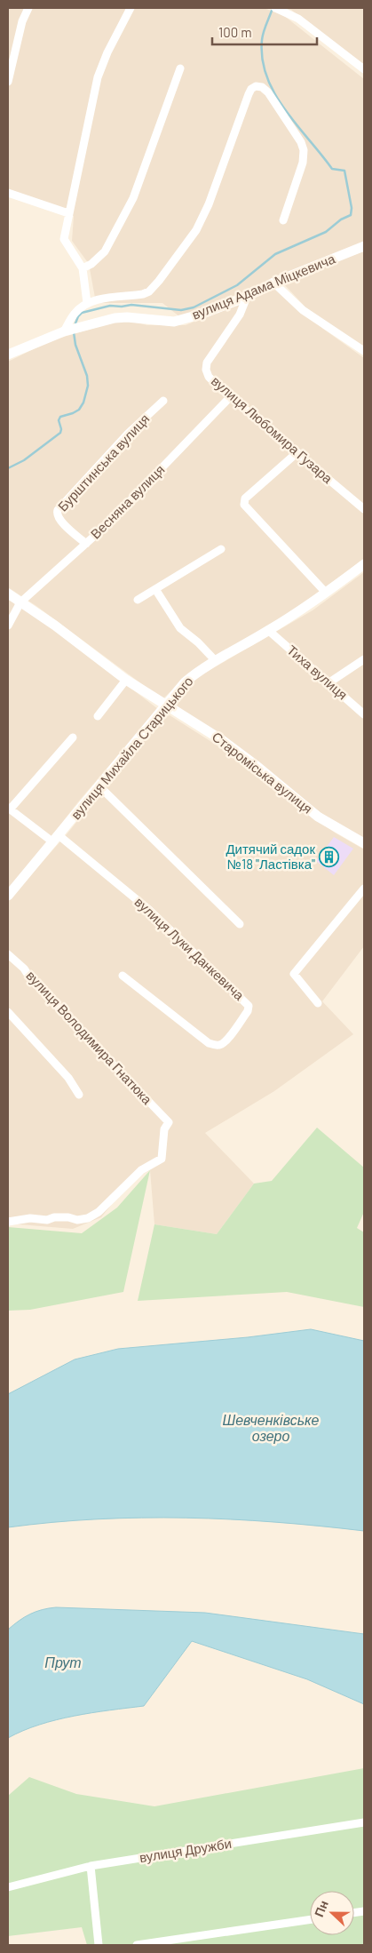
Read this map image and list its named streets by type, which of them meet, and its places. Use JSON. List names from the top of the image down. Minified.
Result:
{"streets":{"street":["вулиця Адама Міцкевича","вулиця Любомира Гузара","Бурштинська вулиця","Весняна вулиця","Тиха вулиця","вулиця Михайла Старицького","Староміська вулиця","вулиця Луки Данкевича","вулиця Володимира Гнатюка","вулиця Дружби"]},"crossings":[["вулиця Адама Міцкевича","вулиця Любомира Гузара"],["вулиця Любомира Гузара","Весняна вулиця"],["Бурштинська вулиця","Весняна вулиця"],["Весняна вулиця","Староміська вулиця"],["Тиха вулиця","вулиця Михайла Старицького"],["вулиця Михайла Старицького","Староміська вулиця"],["вулиця Михайла Старицького","вулиця Луки Данкевича"]],"water":["Шевченківське озеро","Прут"],"places":{"building":["Дитячий садок №18 \"Ластівка\""]},"scale_bar":"100 m","north":"left"}
